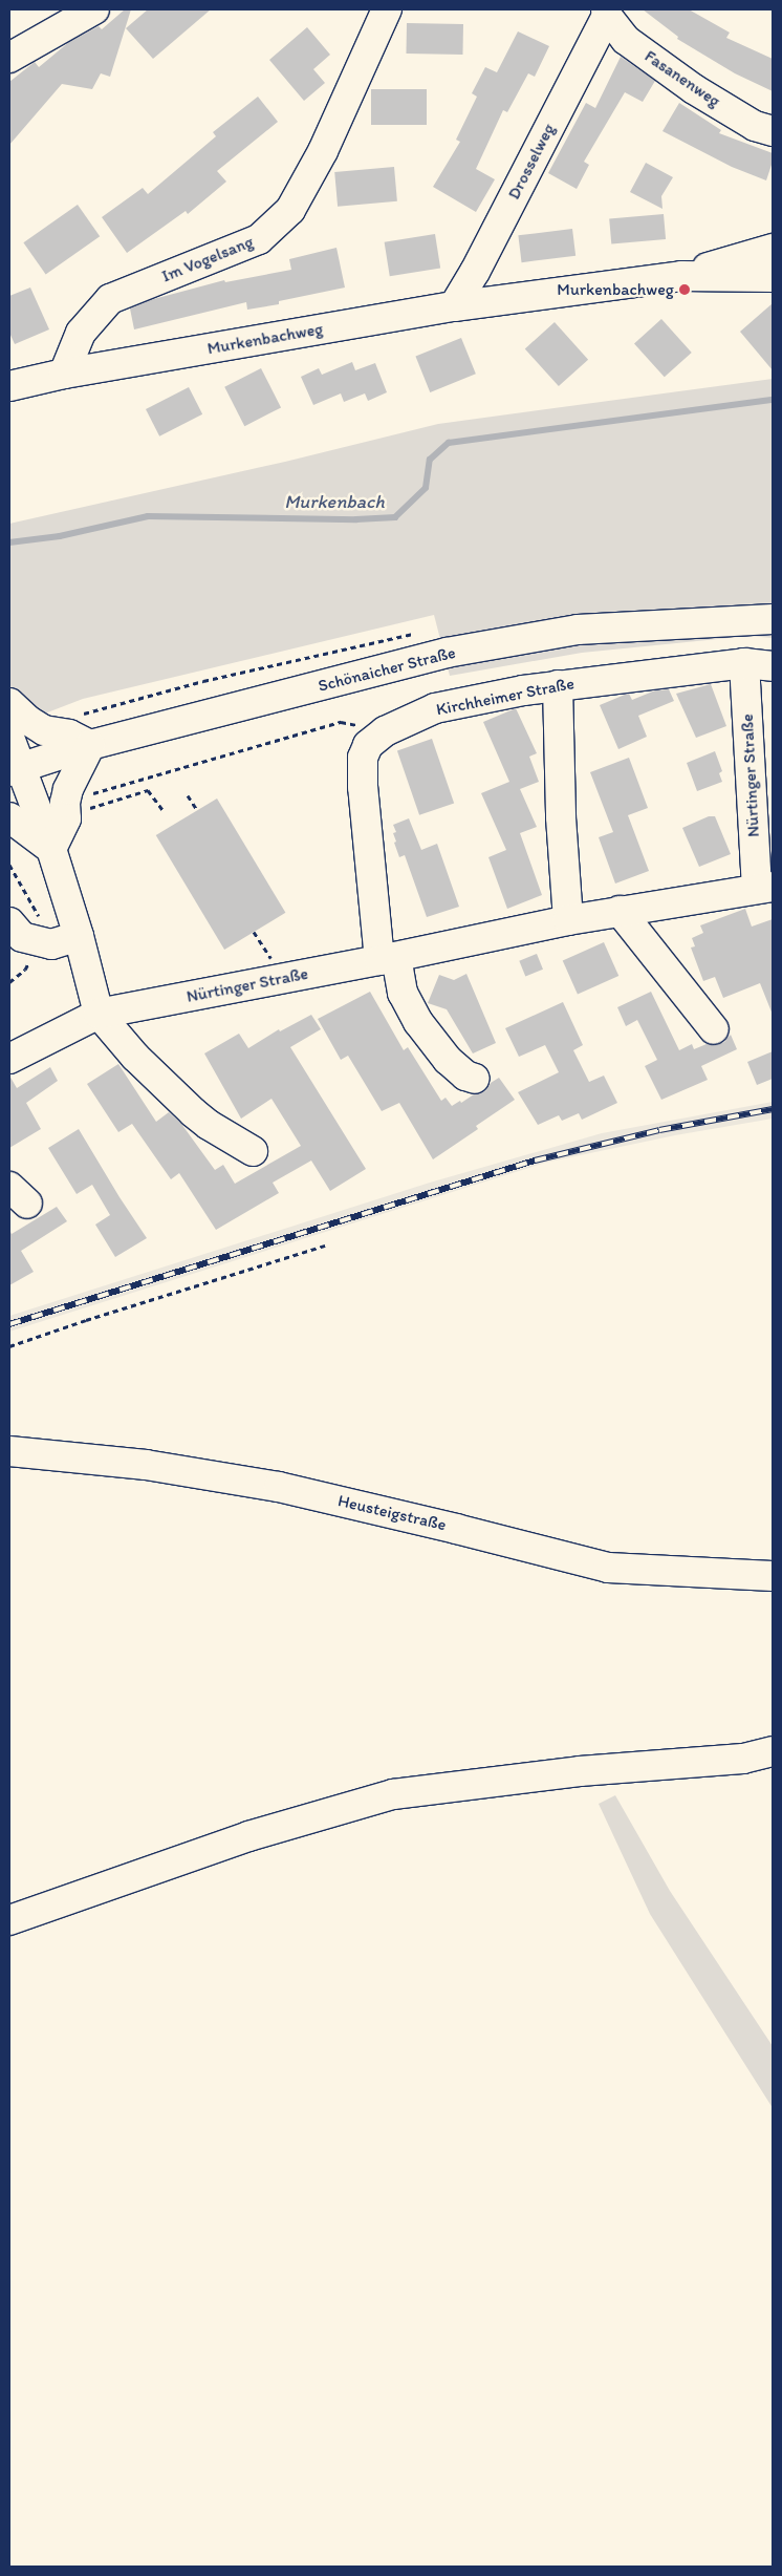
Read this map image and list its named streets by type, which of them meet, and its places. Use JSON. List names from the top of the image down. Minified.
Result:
{"streets":{"street":["Fasanenweg","Drosselweg","Im Vogelsang","Murkenbachweg","Schönaicher Straße","Kirchheimer Straße","Nürtinger Straße","Heusteigstraße"]},"crossings":[["Fasanenweg","Drosselweg"],["Drosselweg","Murkenbachweg"],["Im Vogelsang","Murkenbachweg"],["Kirchheimer Straße","Nürtinger Straße"]],"water":["Murkenbach"],"places":["Murkenbachweg"]}
